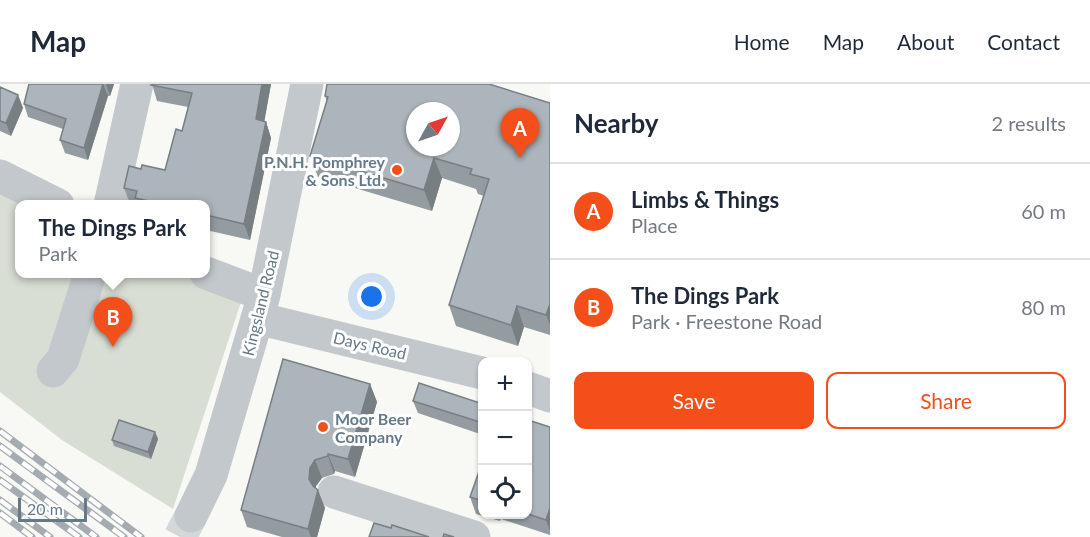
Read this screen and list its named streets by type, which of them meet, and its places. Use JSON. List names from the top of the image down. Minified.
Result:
{"streets":{"street":["Kingsland Road","Days Road"]},"crossings":[["Kingsland Road","Days Road"]],"places":["P.N.H. Pomphrey & Sons Ltd.","Moor Beer Company"],"scale_bar":"20 m","north":"top right","page":{"header":"Map","nav":["Home","Map","About","Contact"],"heading":["Nearby","2 results"],"pins":["A","B"],"list":[{"mark":"A","name":"Limbs & Things","note":"Place","value":"60 m"},{"mark":"B","name":"The Dings Park","note":"Park · Freestone Road","value":"80 m"}],"popup":["The Dings Park","Park"],"buttons":["Save","Share"],"map_buttons":["+","−"],"scale":"20 m"}}
